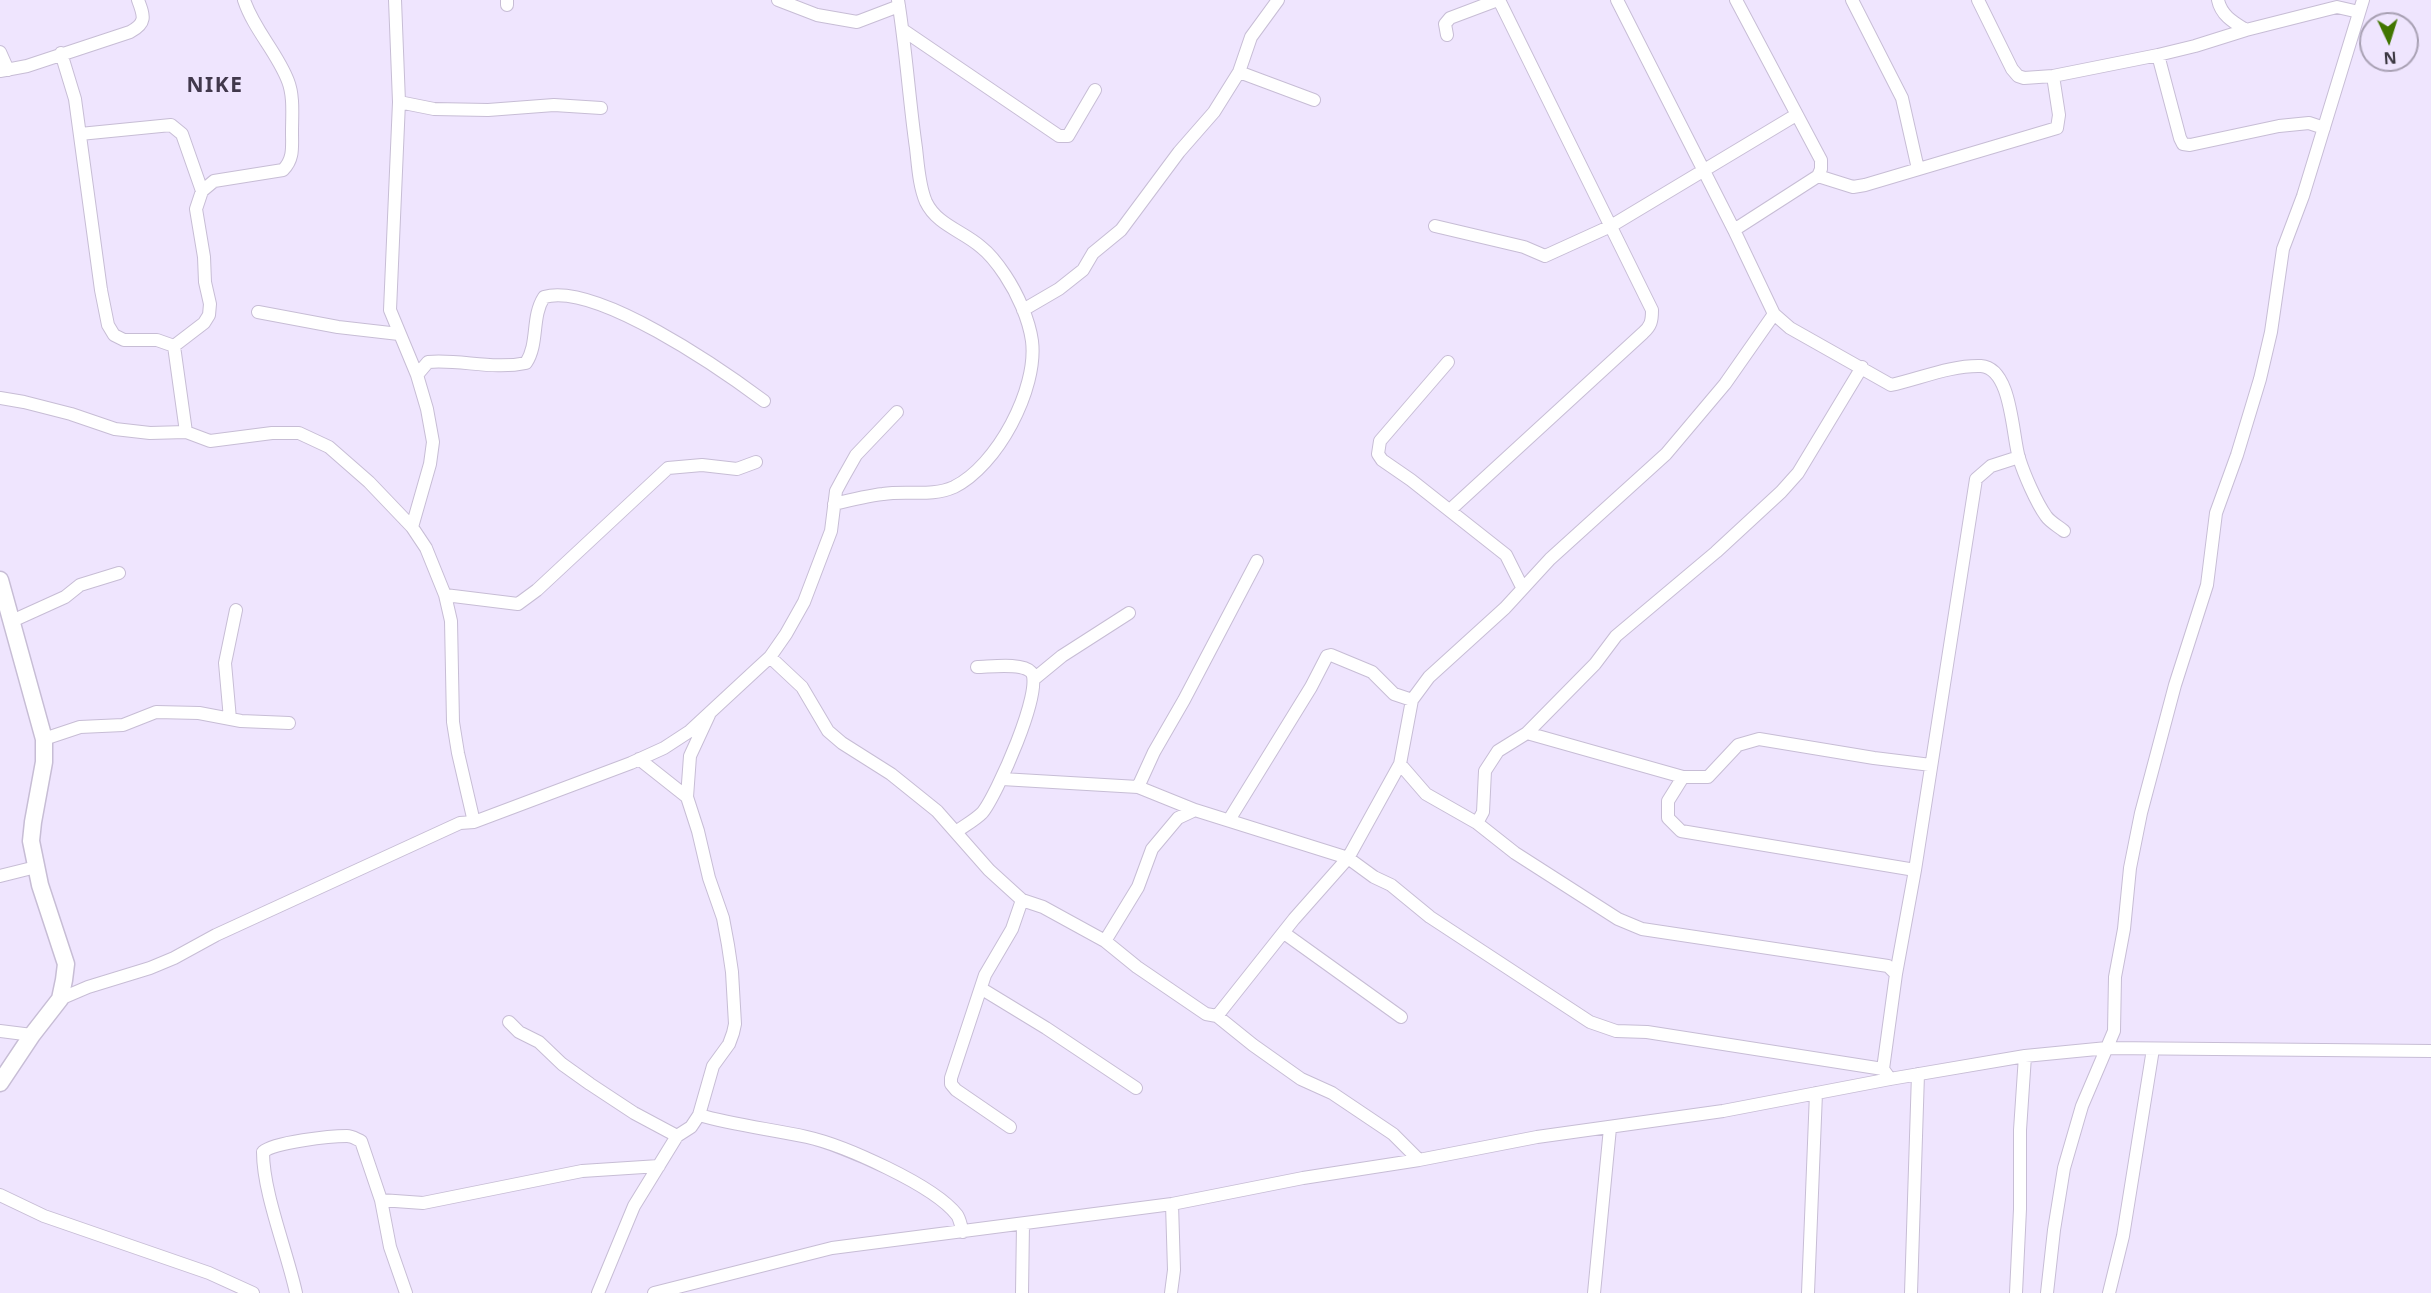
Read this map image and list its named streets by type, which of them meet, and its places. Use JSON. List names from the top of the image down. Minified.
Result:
{"districts":["NIKE"],"north":"bottom"}
